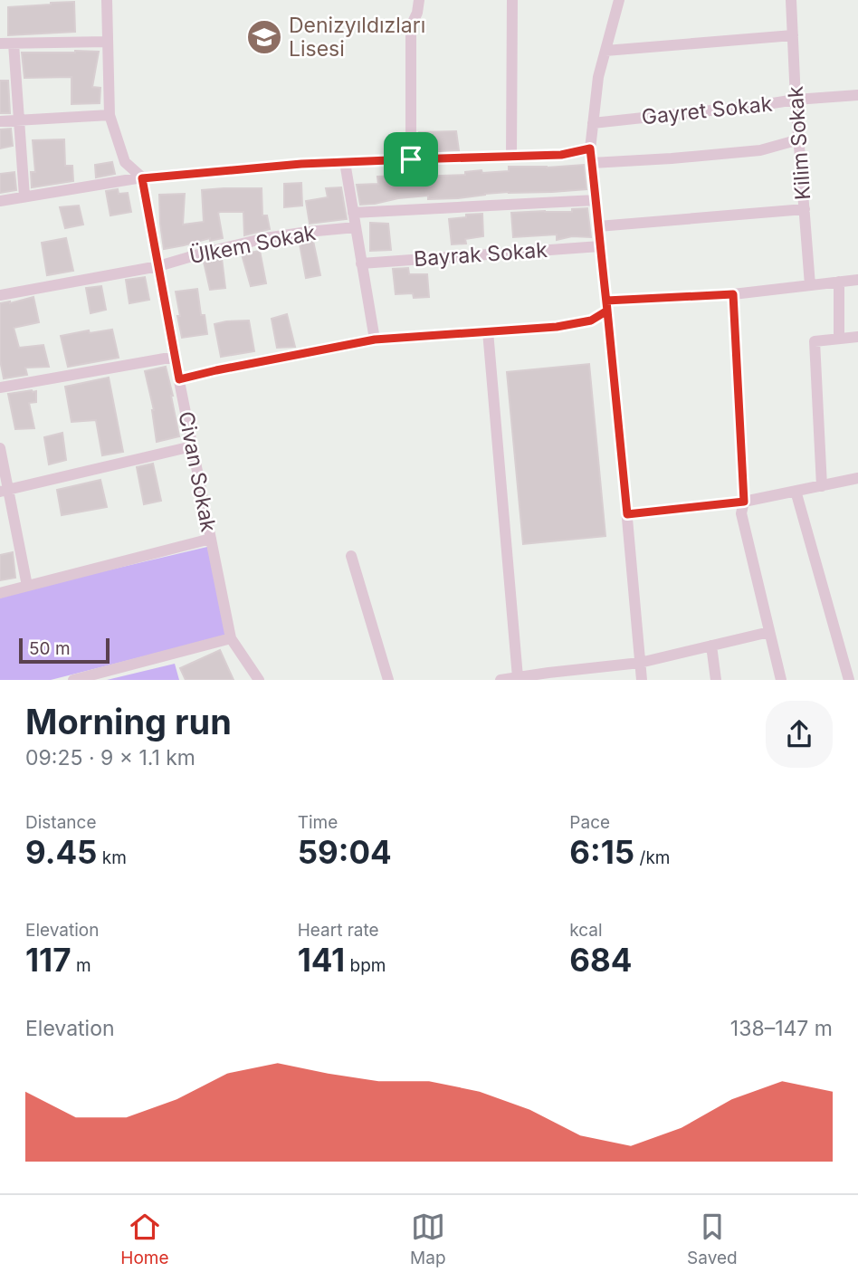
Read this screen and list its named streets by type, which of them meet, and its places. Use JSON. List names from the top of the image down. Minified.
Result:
{"streets":{"street":["Gayret Sokak","Kilim Sokak","Ülkem Sokak","Bayrak Sokak","Civan Sokak"]},"crossings":[["Gayret Sokak","Kilim Sokak"],["Ülkem Sokak","Civan Sokak"]],"places":{"school or university":["Denizyıldızları Lisesi"]},"scale_bar":"50 m","page":{"scale":"50 m","heading":["Morning run","09:25 · 9 × 1.1 km"],"stats":[["Distance","9.45 km"],["Time","59:04"],["Pace","6:15 /km"],["Elevation","117 m"],["Heart rate","141 bpm"],["kcal","684"]],"chart":["Elevation","138–147 m"],"tabs":["Home","Map","Saved"]}}
